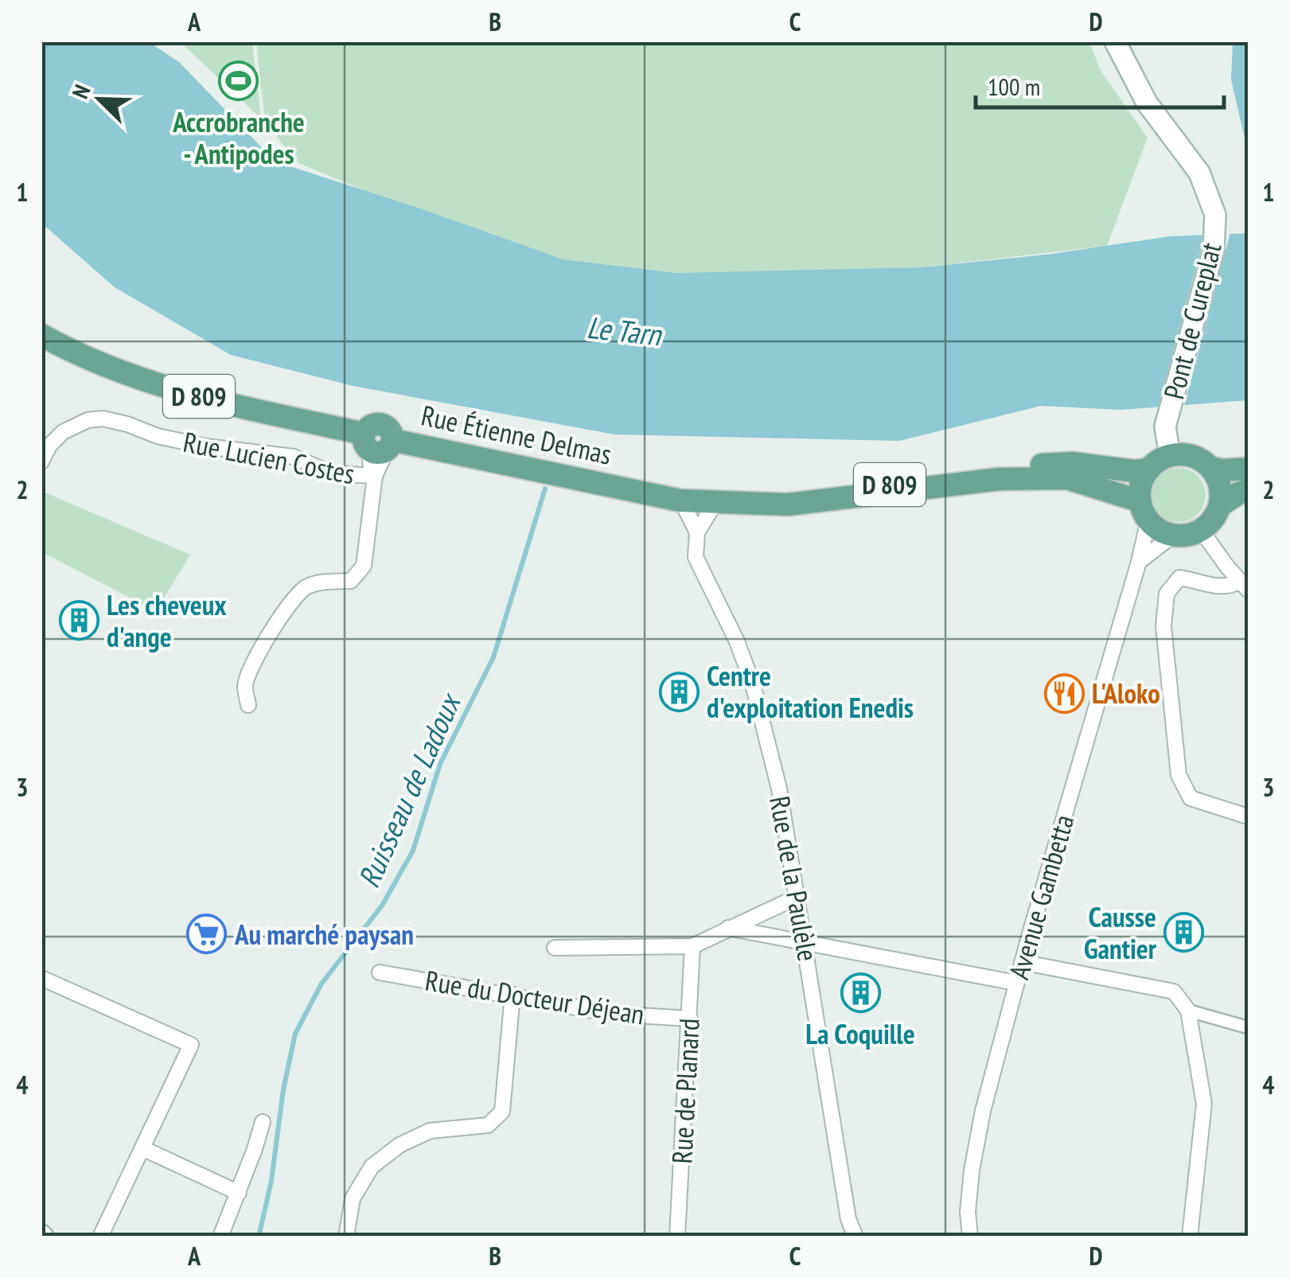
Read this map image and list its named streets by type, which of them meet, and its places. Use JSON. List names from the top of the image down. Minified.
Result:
{"streets":{"main road":["Pont de Cureplat","D 809","Rue Étienne Delmas"],"street":["Rue Lucien Costes","Rue de la Paulèle","Avenue Gambetta","Rue du Docteur Déjean","Rue de Planard"]},"crossings":[["Pont de Cureplat","Rue Étienne Delmas"],["Pont de Cureplat","Avenue Gambetta"],["Rue Étienne Delmas","Rue de la Paulèle"],["Rue Étienne Delmas","Avenue Gambetta"],["Rue du Docteur Déjean","Rue de Planard"]],"water":["Le Tarn","Ruisseau de Ladoux"],"places":{"sports":["Accrobranche - Antipodes"],"building":["Les cheveux d'ange","Centre d'exploitation Enedis","Causse Gantier","La Coquille"],"restaurant":["L'Aloko"],"supermarket":["Au marché paysan"]},"scale_bar":"100 m","north":"top left","grid":{"columns":["A","B","C","D"],"rows":["1","2","3","4"]}}
